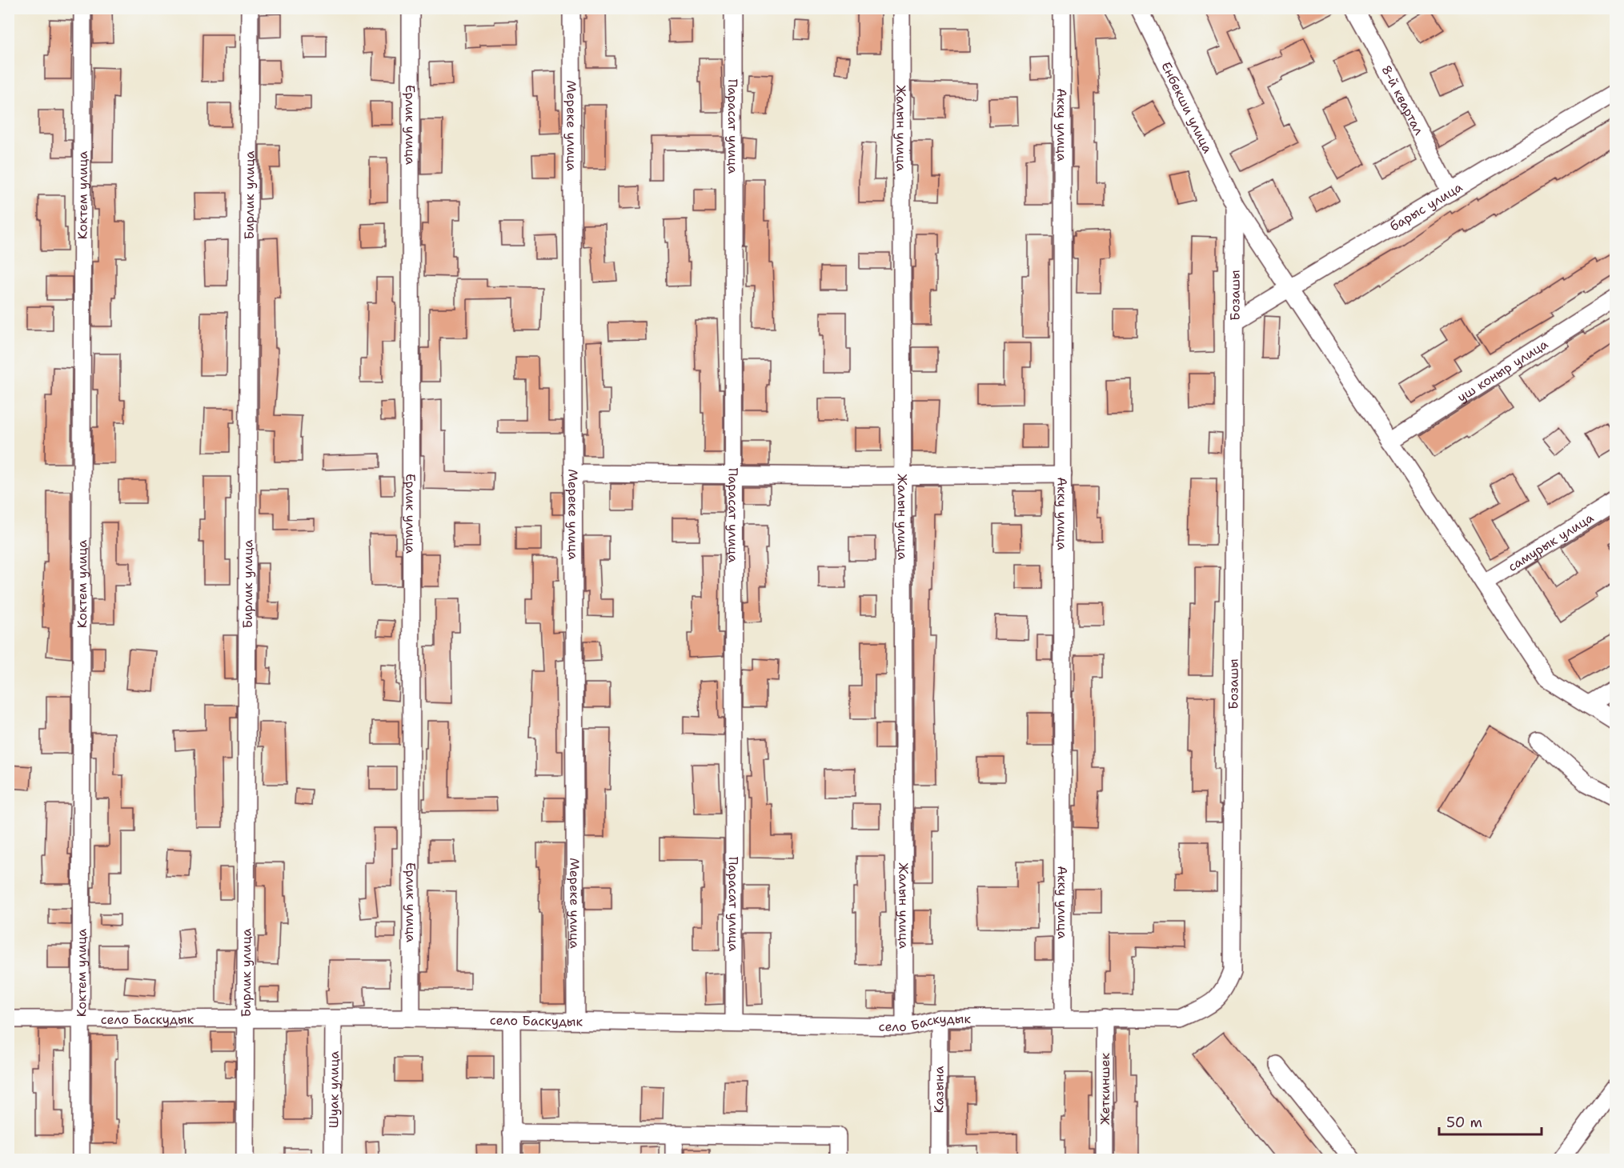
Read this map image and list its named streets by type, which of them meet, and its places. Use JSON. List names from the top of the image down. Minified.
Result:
{"streets":{"street":["8-й квартал","Енбекши улица","Акку улица","Ерлик улица","Мереке улица","Парасат улица","Жалын улица","Коктем улица","Бирлик улица","барыс улица","Бозашы","уш коныр улица","самурык улица","село Баскудык","Казына","Жеткиншек","Шуак улица"]},"crossings":[["8-й квартал","барыс улица"],["Енбекши улица","барыс улица"],["Енбекши улица","Бозашы"],["Енбекши улица","уш коныр улица"],["Енбекши улица","самурык улица"],["Акку улица","Бозашы"],["Акку улица","село Баскудык"],["Ерлик улица","село Баскудык"],["Мереке улица","село Баскудык"],["Парасат улица","село Баскудык"],["Жалын улица","село Баскудык"],["Коктем улица","село Баскудык"],["Бирлик улица","село Баскудык"],["барыс улица","Бозашы"],["Бозашы","село Баскудык"],["Бозашы","Жеткиншек"],["село Баскудык","Казына"],["село Баскудык","Шуак улица"]],"scale_bar":"50 m"}
